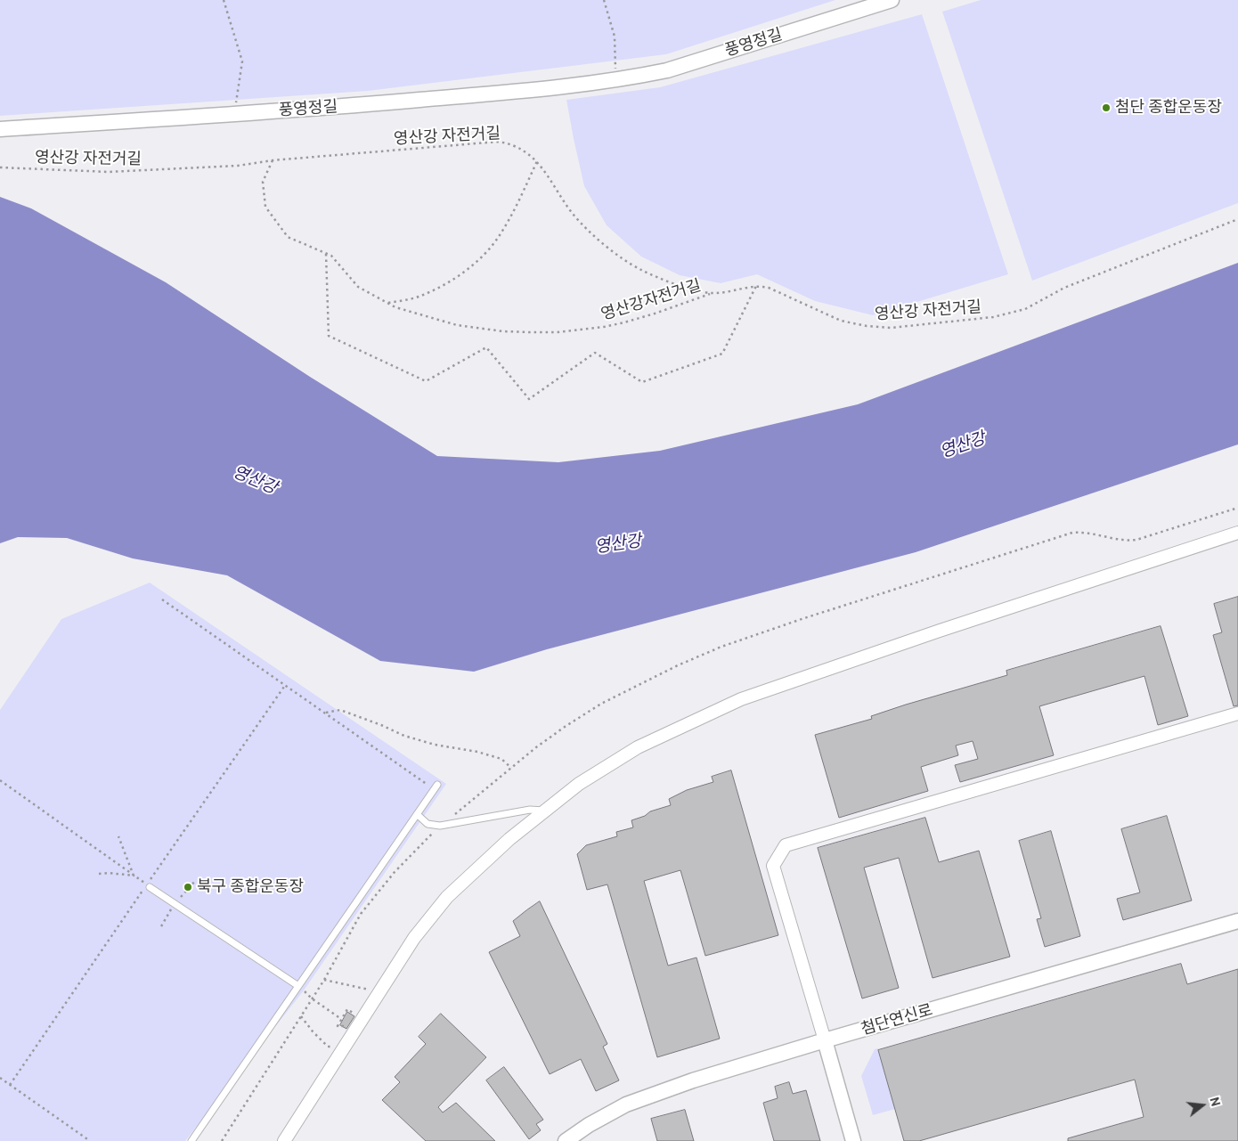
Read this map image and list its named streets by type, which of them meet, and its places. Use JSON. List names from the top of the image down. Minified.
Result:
{"streets":{"street":["풍영정길","첨단연신로"],"path":["영산강 자전거길","영산강자전거길"]},"crossings":[["영산강 자전거길","영산강자전거길"]],"water":["영산강"],"places":["첨단 종합운동장","북구 종합운동장"],"north":"right"}
